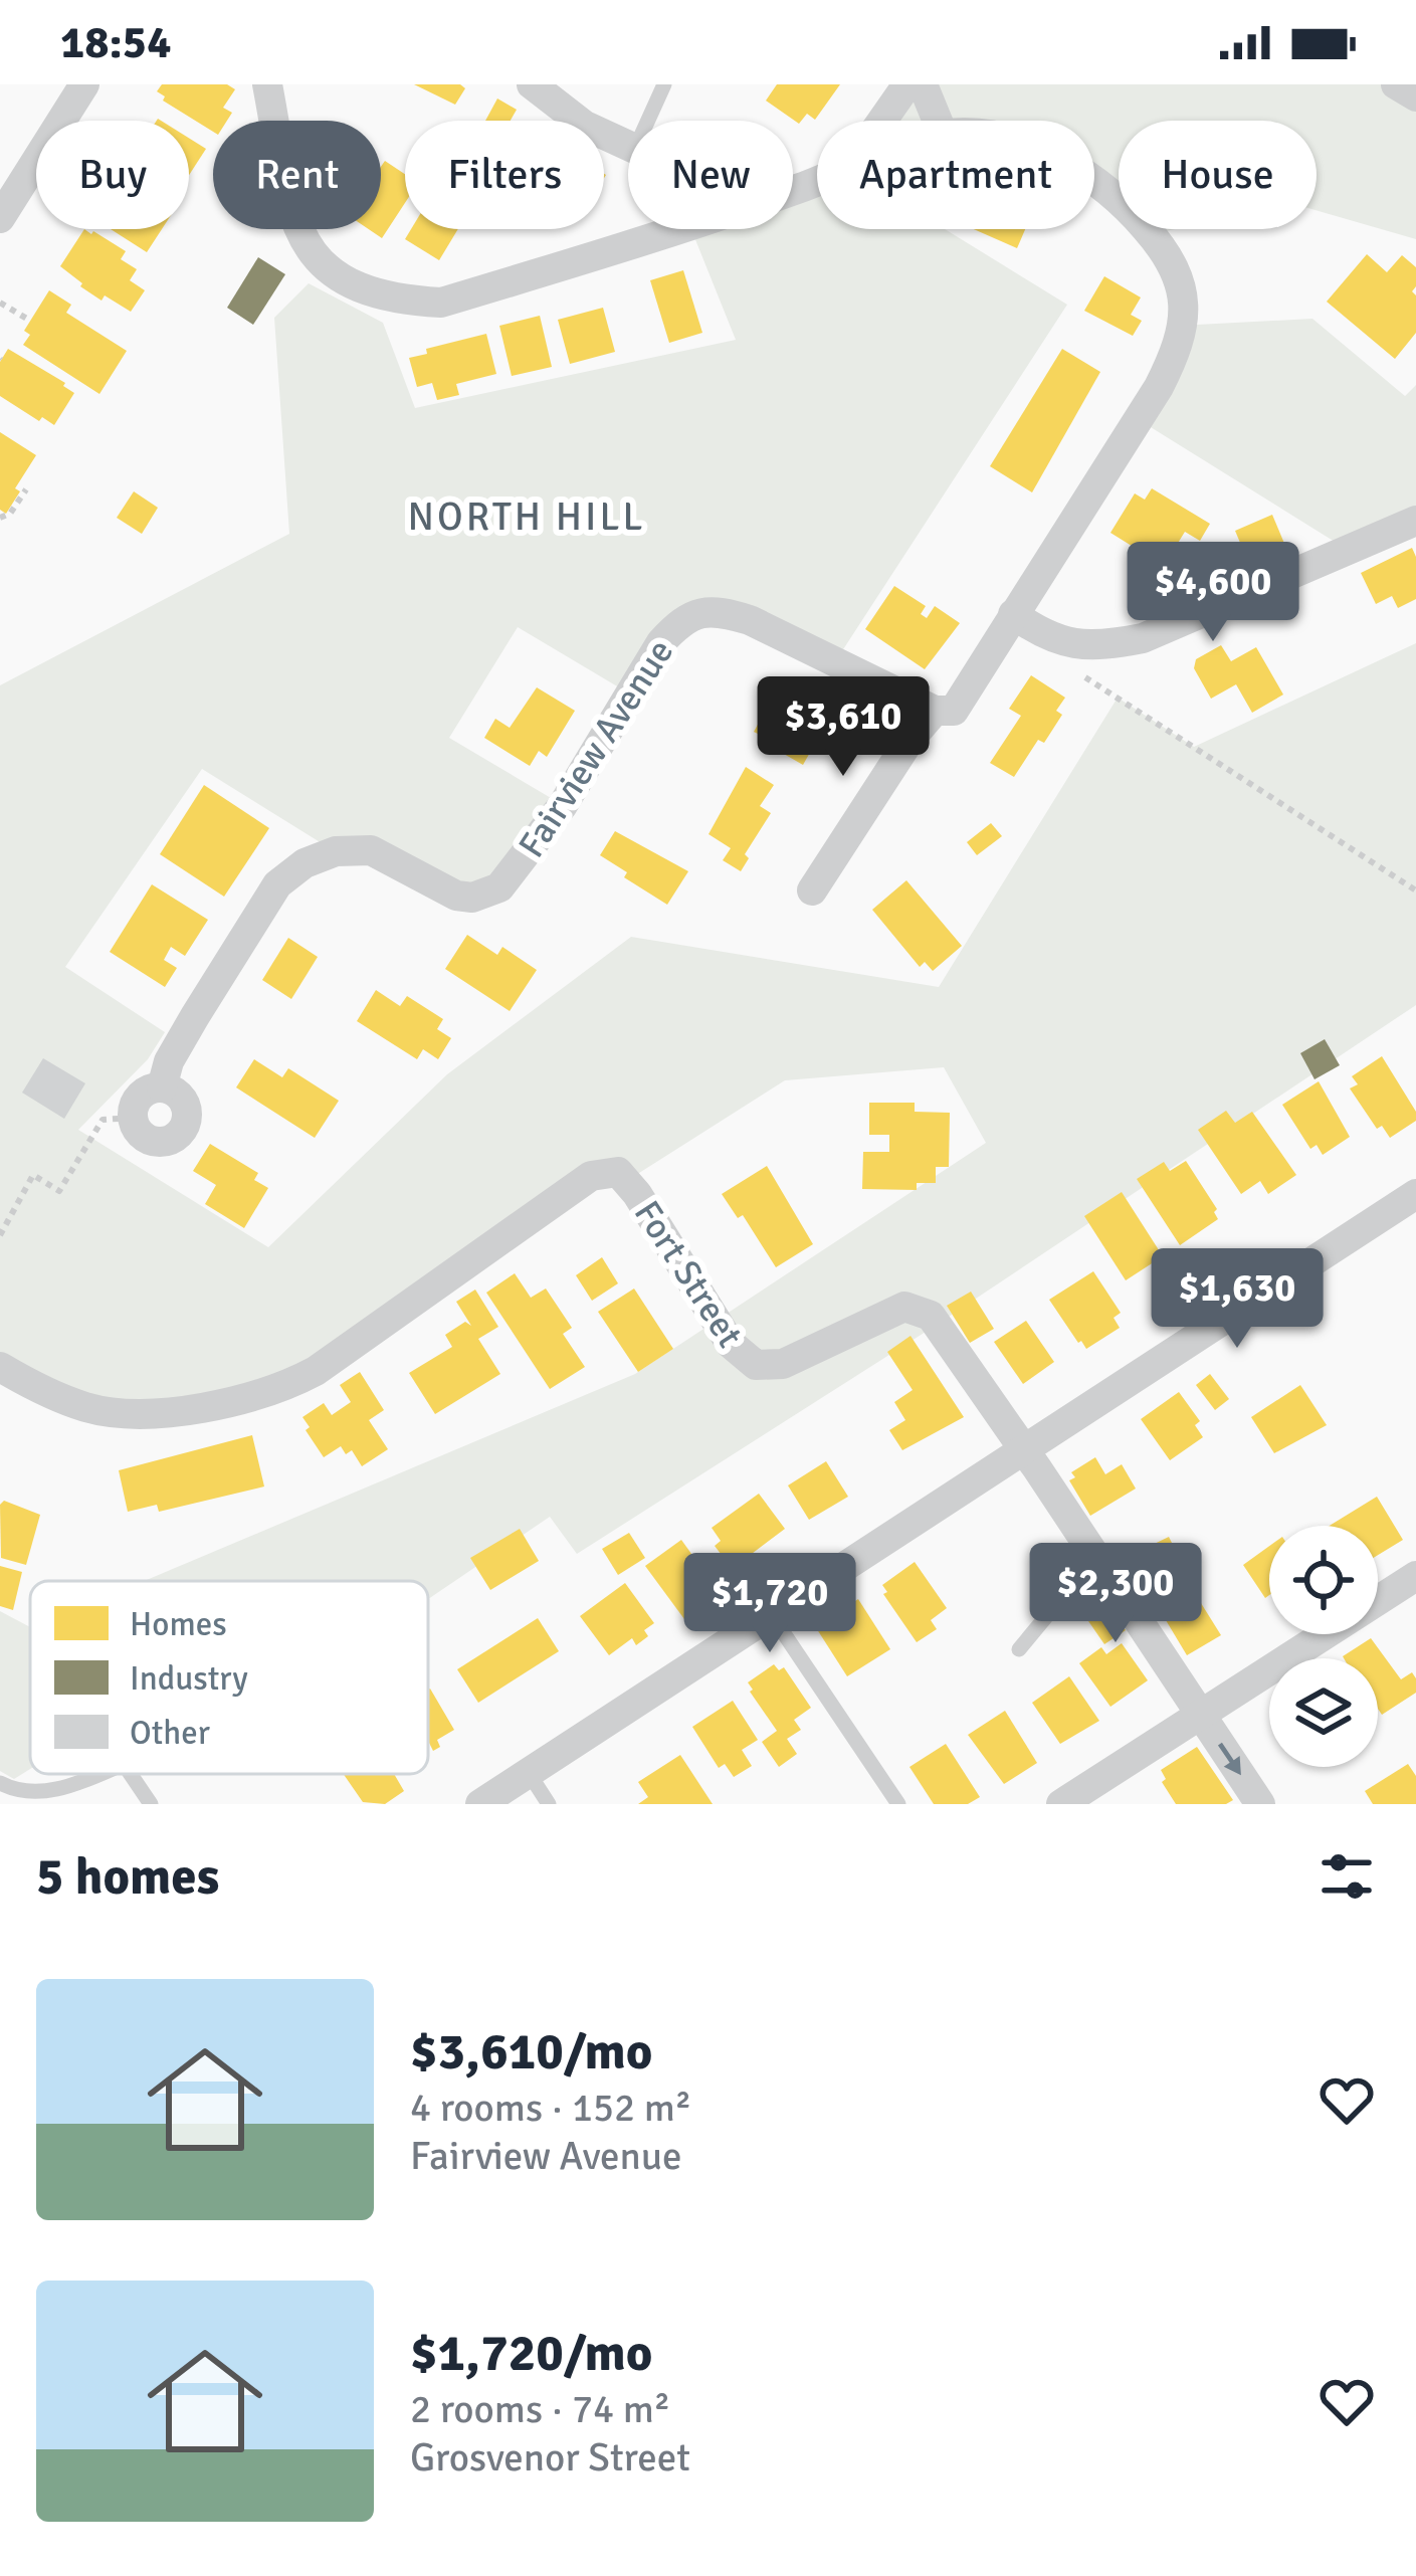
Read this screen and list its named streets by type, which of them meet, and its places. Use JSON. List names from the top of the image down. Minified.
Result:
{"streets":{"street":["Fairview Avenue","Fort Street"]},"districts":["NORTH HILL"],"legend":["Homes","Industry","Other"],"page":{"status":"18:54","chip":["Buy","Rent","Filters","New","Apartment","House"],"price":["$4,600","$3,610","$1,630","$2,300","$1,720"],"heading":"5 homes","list":[{"name":"$3,610/mo","note":"4 rooms · 152 m² · Fairview Avenue"},{"name":"$1,720/mo","note":"2 rooms · 74 m² · Grosvenor Street"}]}}
